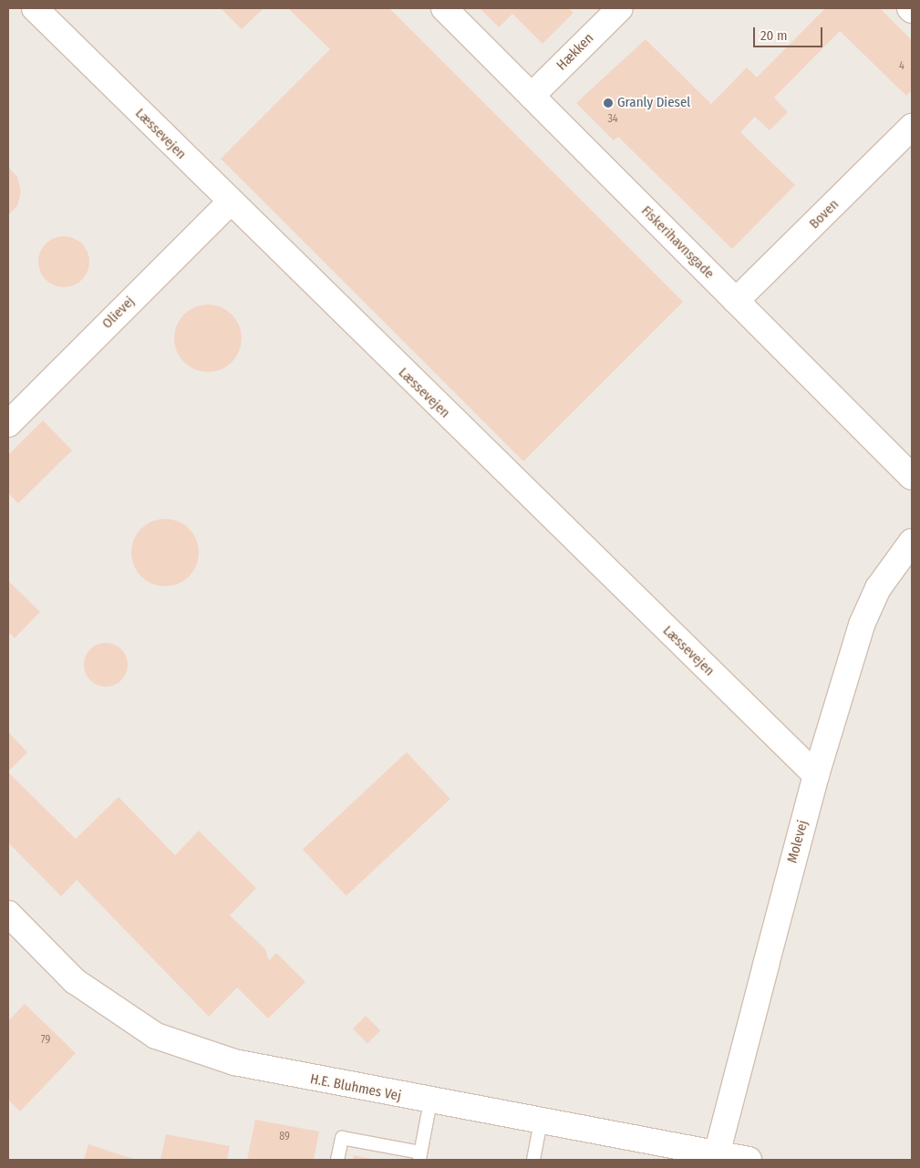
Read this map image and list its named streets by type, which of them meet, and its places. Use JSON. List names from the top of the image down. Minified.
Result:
{"streets":{"street":["Hækken","Læssevejen","Boven","Fiskerihavnsgade","Olievej","Molevej","H.E. Bluhmes Vej"]},"crossings":[["Hækken","Fiskerihavnsgade"],["Læssevejen","Olievej"],["Læssevejen","Molevej"],["Boven","Fiskerihavnsgade"],["Molevej","H.E. Bluhmes Vej"]],"places":["Granly Diesel"],"house_numbers":["4","34","79","89"],"scale_bar":"20 m"}
